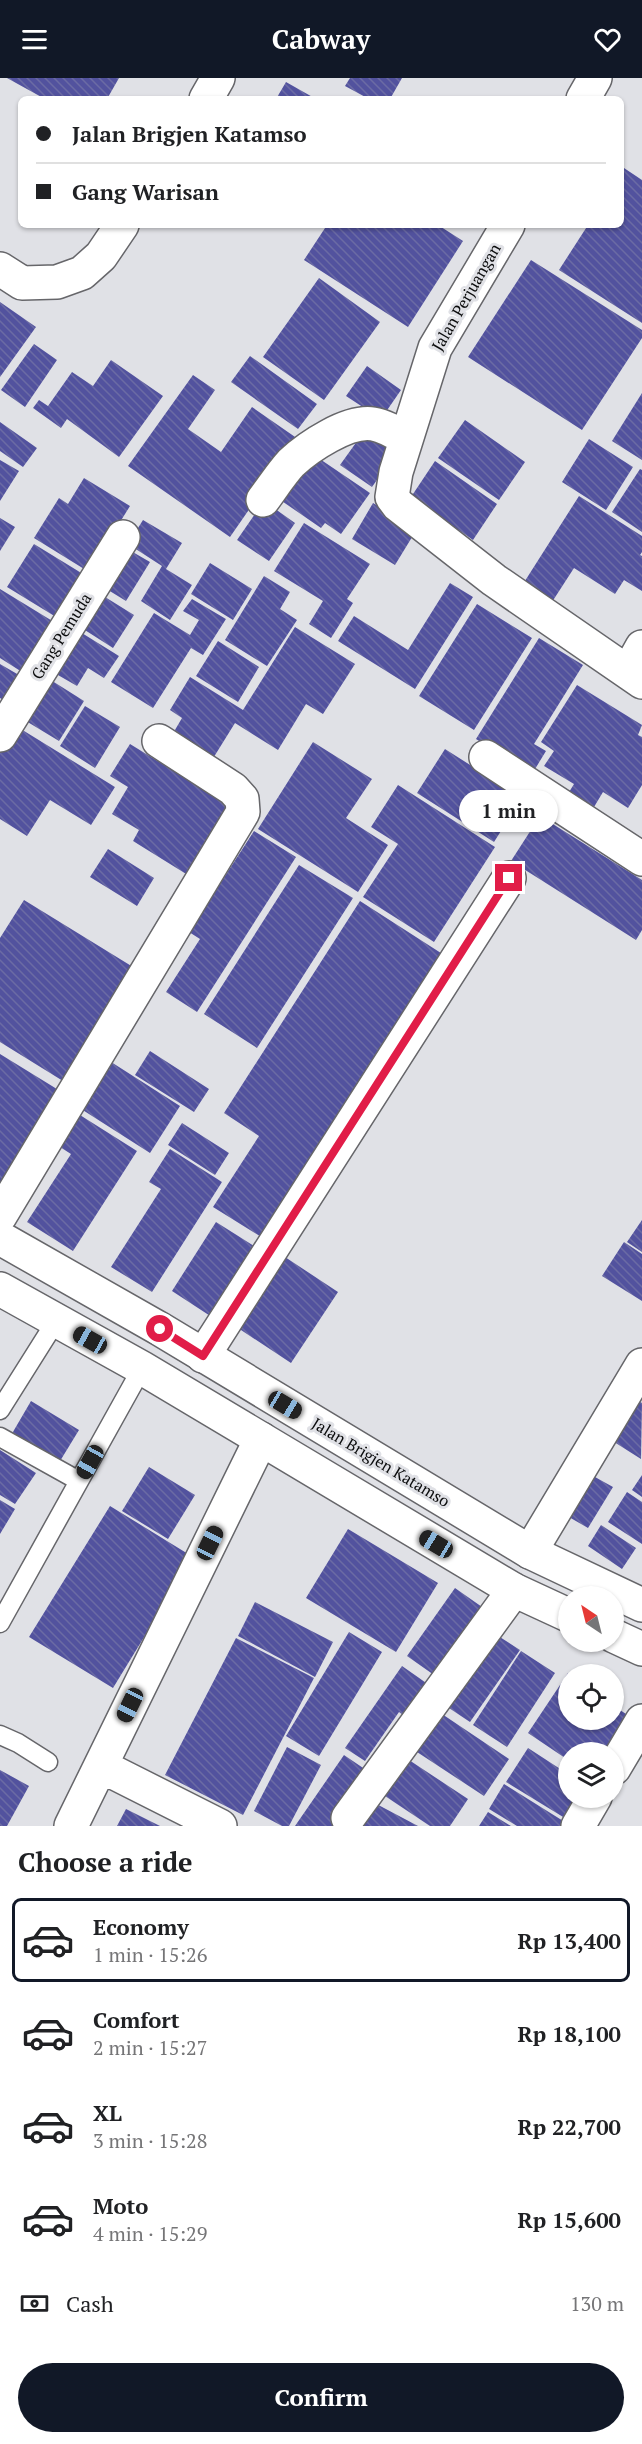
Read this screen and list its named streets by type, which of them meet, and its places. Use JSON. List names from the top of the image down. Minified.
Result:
{"streets":{"street":["Jalan Perjuangan","Gang Pemuda","Jalan Brigjen Katamso"]},"north":"top left","page":{"header":"Cabway","banner":["Jalan Brigjen Katamso","Gang Warisan"],"bubble":"1 min","heading":"Choose a ride","list":[{"name":"Economy","note":"1 min · 15:26","value":"Rp 13,400"},{"name":"Comfort","note":"2 min · 15:27","value":"Rp 18,100"},{"name":"XL","note":"3 min · 15:28","value":"Rp 22,700"},{"name":"Moto","note":"4 min · 15:29","value":"Rp 15,600"}],"pay":["Cash","130 m"],"buttons":"Confirm"}}
